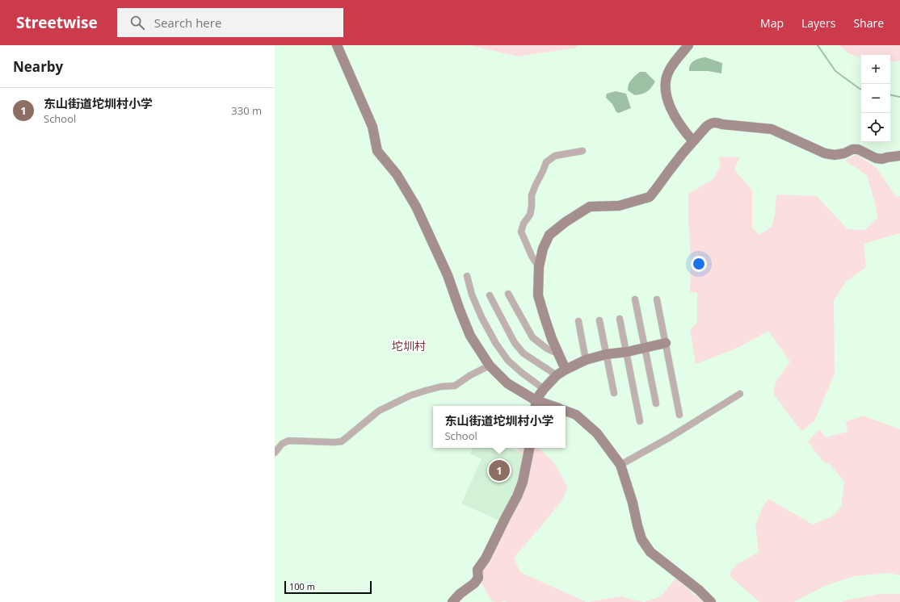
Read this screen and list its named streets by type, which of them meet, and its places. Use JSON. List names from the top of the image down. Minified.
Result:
{"districts":["坨圳村"],"scale_bar":"100 m","page":{"header":"Streetwise","search":"Search here","nav":["Map","Layers","Share"],"heading":"Nearby","map_buttons":["+","−"],"list":[{"mark":"1","name":"东山街道坨圳村小学","note":"School","value":"330 m"}],"popup":["东山街道坨圳村小学","School"],"pins":"1","scale":"100 m"}}
